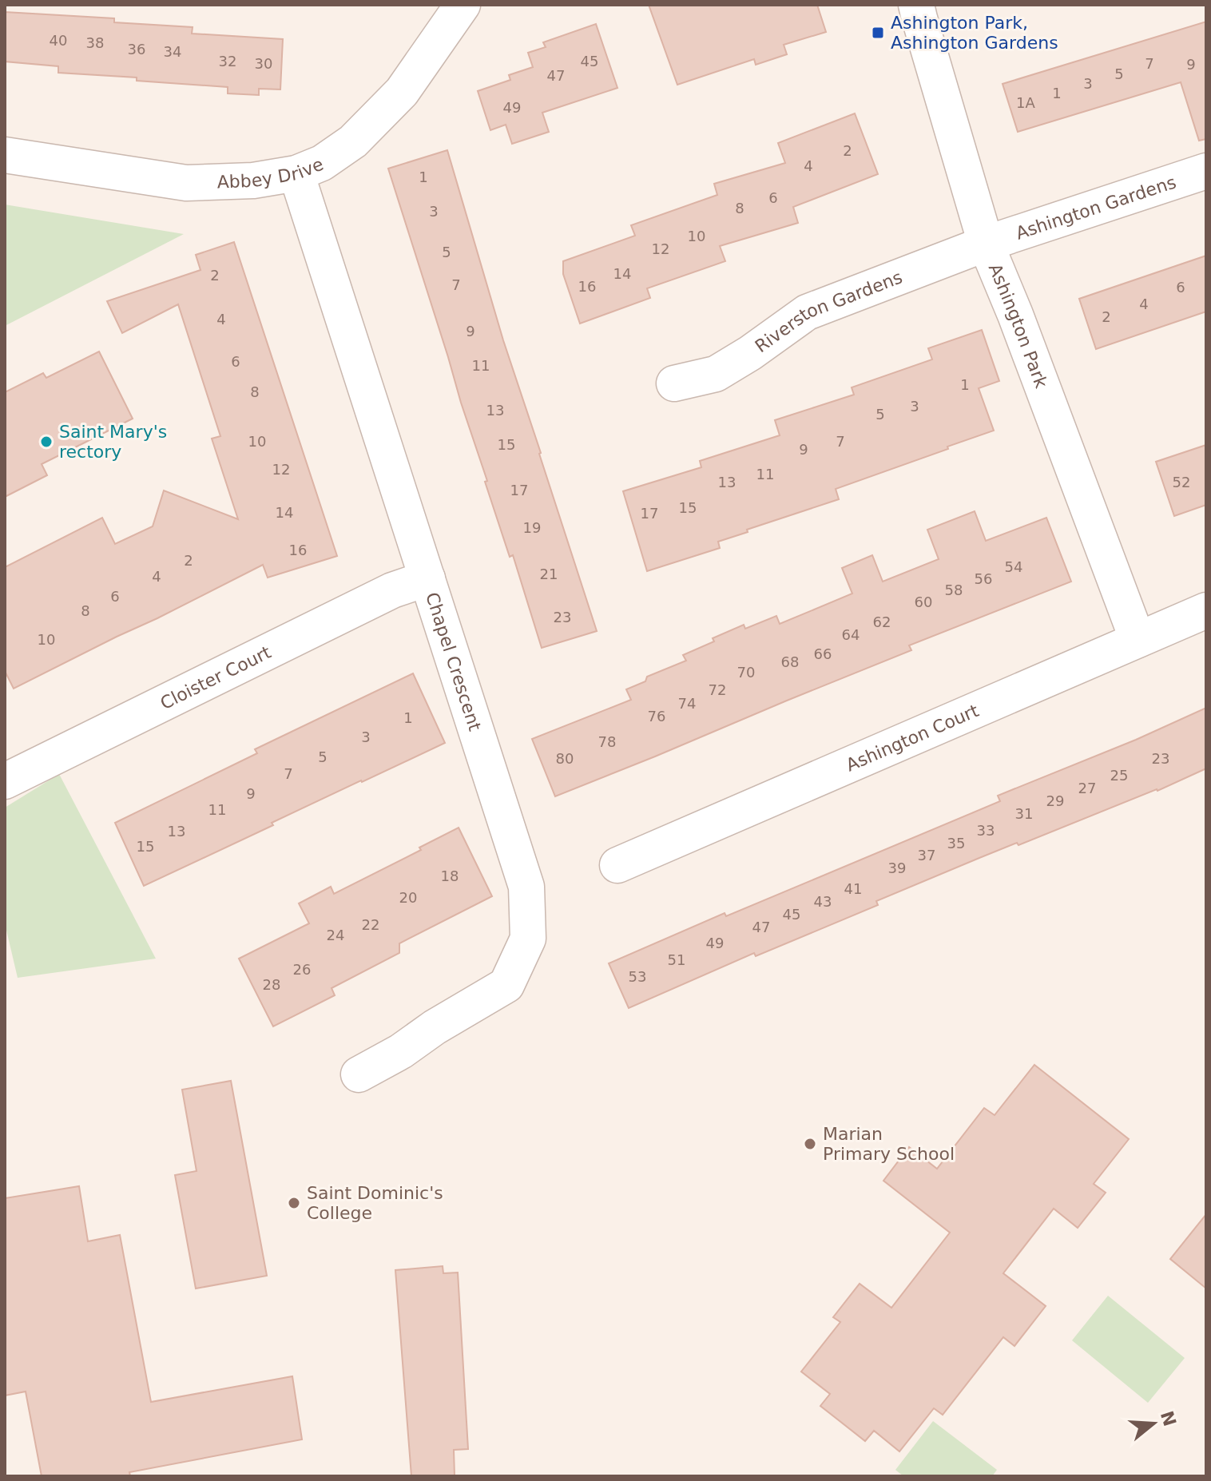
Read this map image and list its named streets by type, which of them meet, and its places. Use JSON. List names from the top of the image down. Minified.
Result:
{"streets":{"street":["Abbey Drive","Ashington Gardens","Riverston Gardens","Ashington Park","Chapel Crescent","Cloister Court","Ashington Court"]},"crossings":[["Abbey Drive","Chapel Crescent"],["Ashington Gardens","Riverston Gardens"],["Ashington Gardens","Ashington Park"],["Riverston Gardens","Ashington Park"],["Ashington Park","Ashington Court"],["Chapel Crescent","Cloister Court"]],"places":{"transit":["Ashington Park, Ashington Gardens"],"other":["Saint Mary's rectory","Marian Primary School","Saint Dominic's College"]},"house_numbers":["40","38","36","34","32","45","30","7","9","5","47","3","1","1A","49","2","4","1","6","8","3","10","12","5","14","2","7","16","6","4","2","4","9","6","11","1","8","3","13","5","10","7","15","9","12","11","13","52","17","15","14","17","19","16","2","54","21","4","56","58","6","60","8","23","62","64","10","66","68","70","72","74","76","1","3","78","5","80","23","7","25","27","9","29","11","31","33","13","35","15","37","39","18","41","20","43","45","22","47","24","49","51","26","53","28"],"north":"right"}
